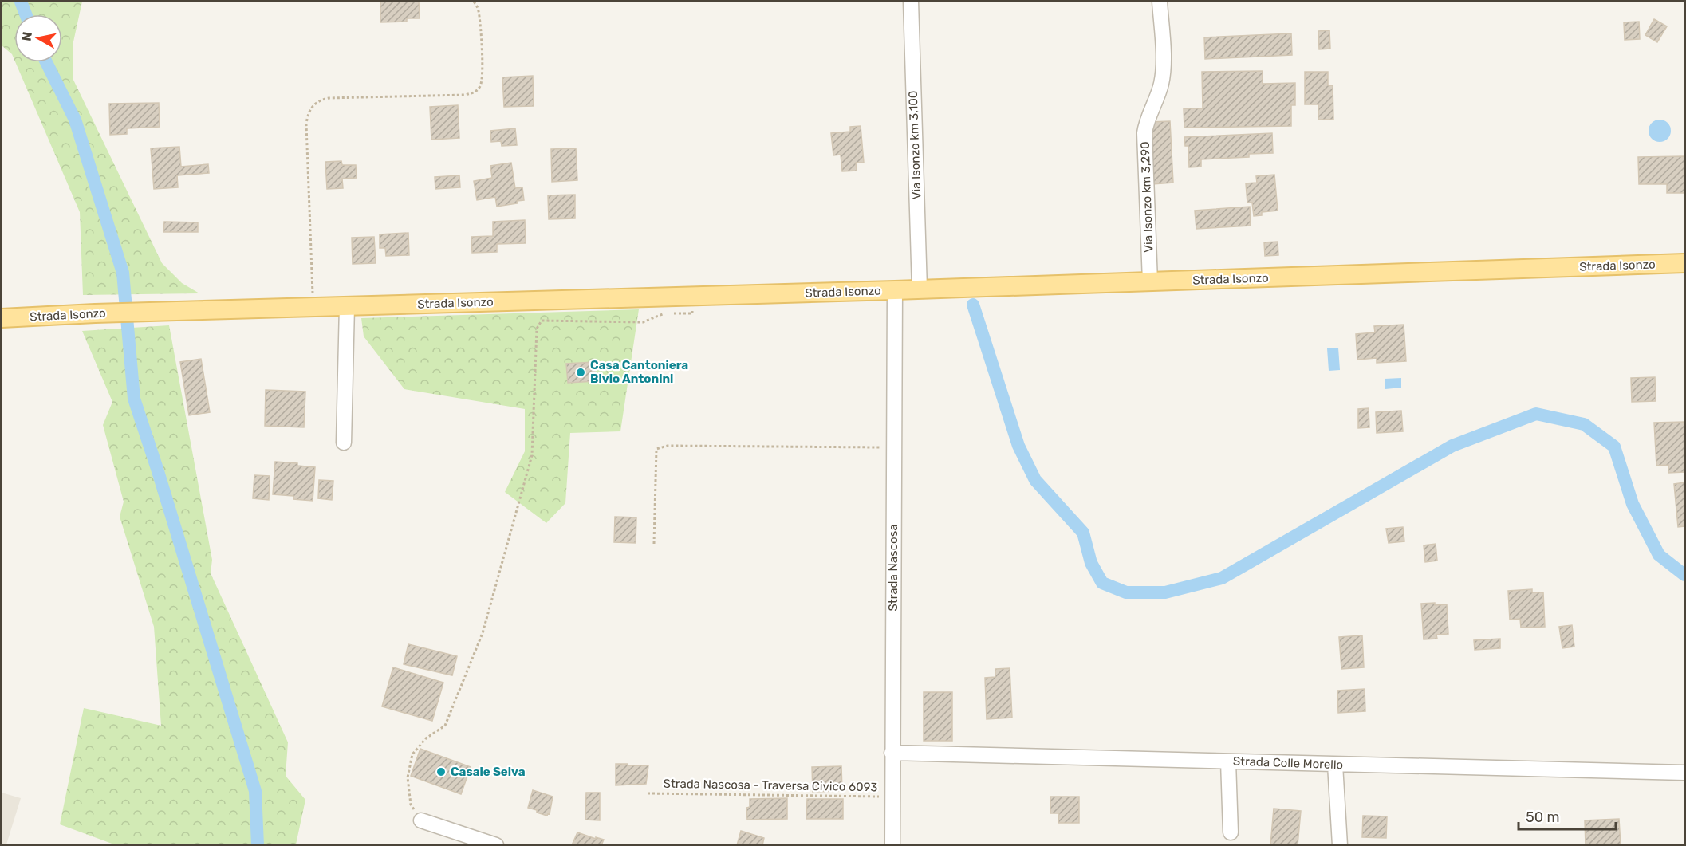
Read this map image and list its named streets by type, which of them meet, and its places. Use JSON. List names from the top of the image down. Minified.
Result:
{"streets":{"main road":["Strada Isonzo"],"street":["Via Isonzo km 3,100","Via Isonzo km 3,290","Strada Nascosa","Strada Colle Morello"],"path":["Strada Nascosa - Traversa Civico 6093"]},"crossings":[["Via Isonzo km 3,100","Strada Isonzo"],["Via Isonzo km 3,290","Strada Isonzo"],["Strada Isonzo","Strada Nascosa"],["Strada Nascosa","Strada Colle Morello"],["Strada Nascosa","Strada Nascosa - Traversa Civico 6093"]],"places":["Casa Cantoniera Bivio Antonini","Casale Selva"],"scale_bar":"50 m","north":"left"}
